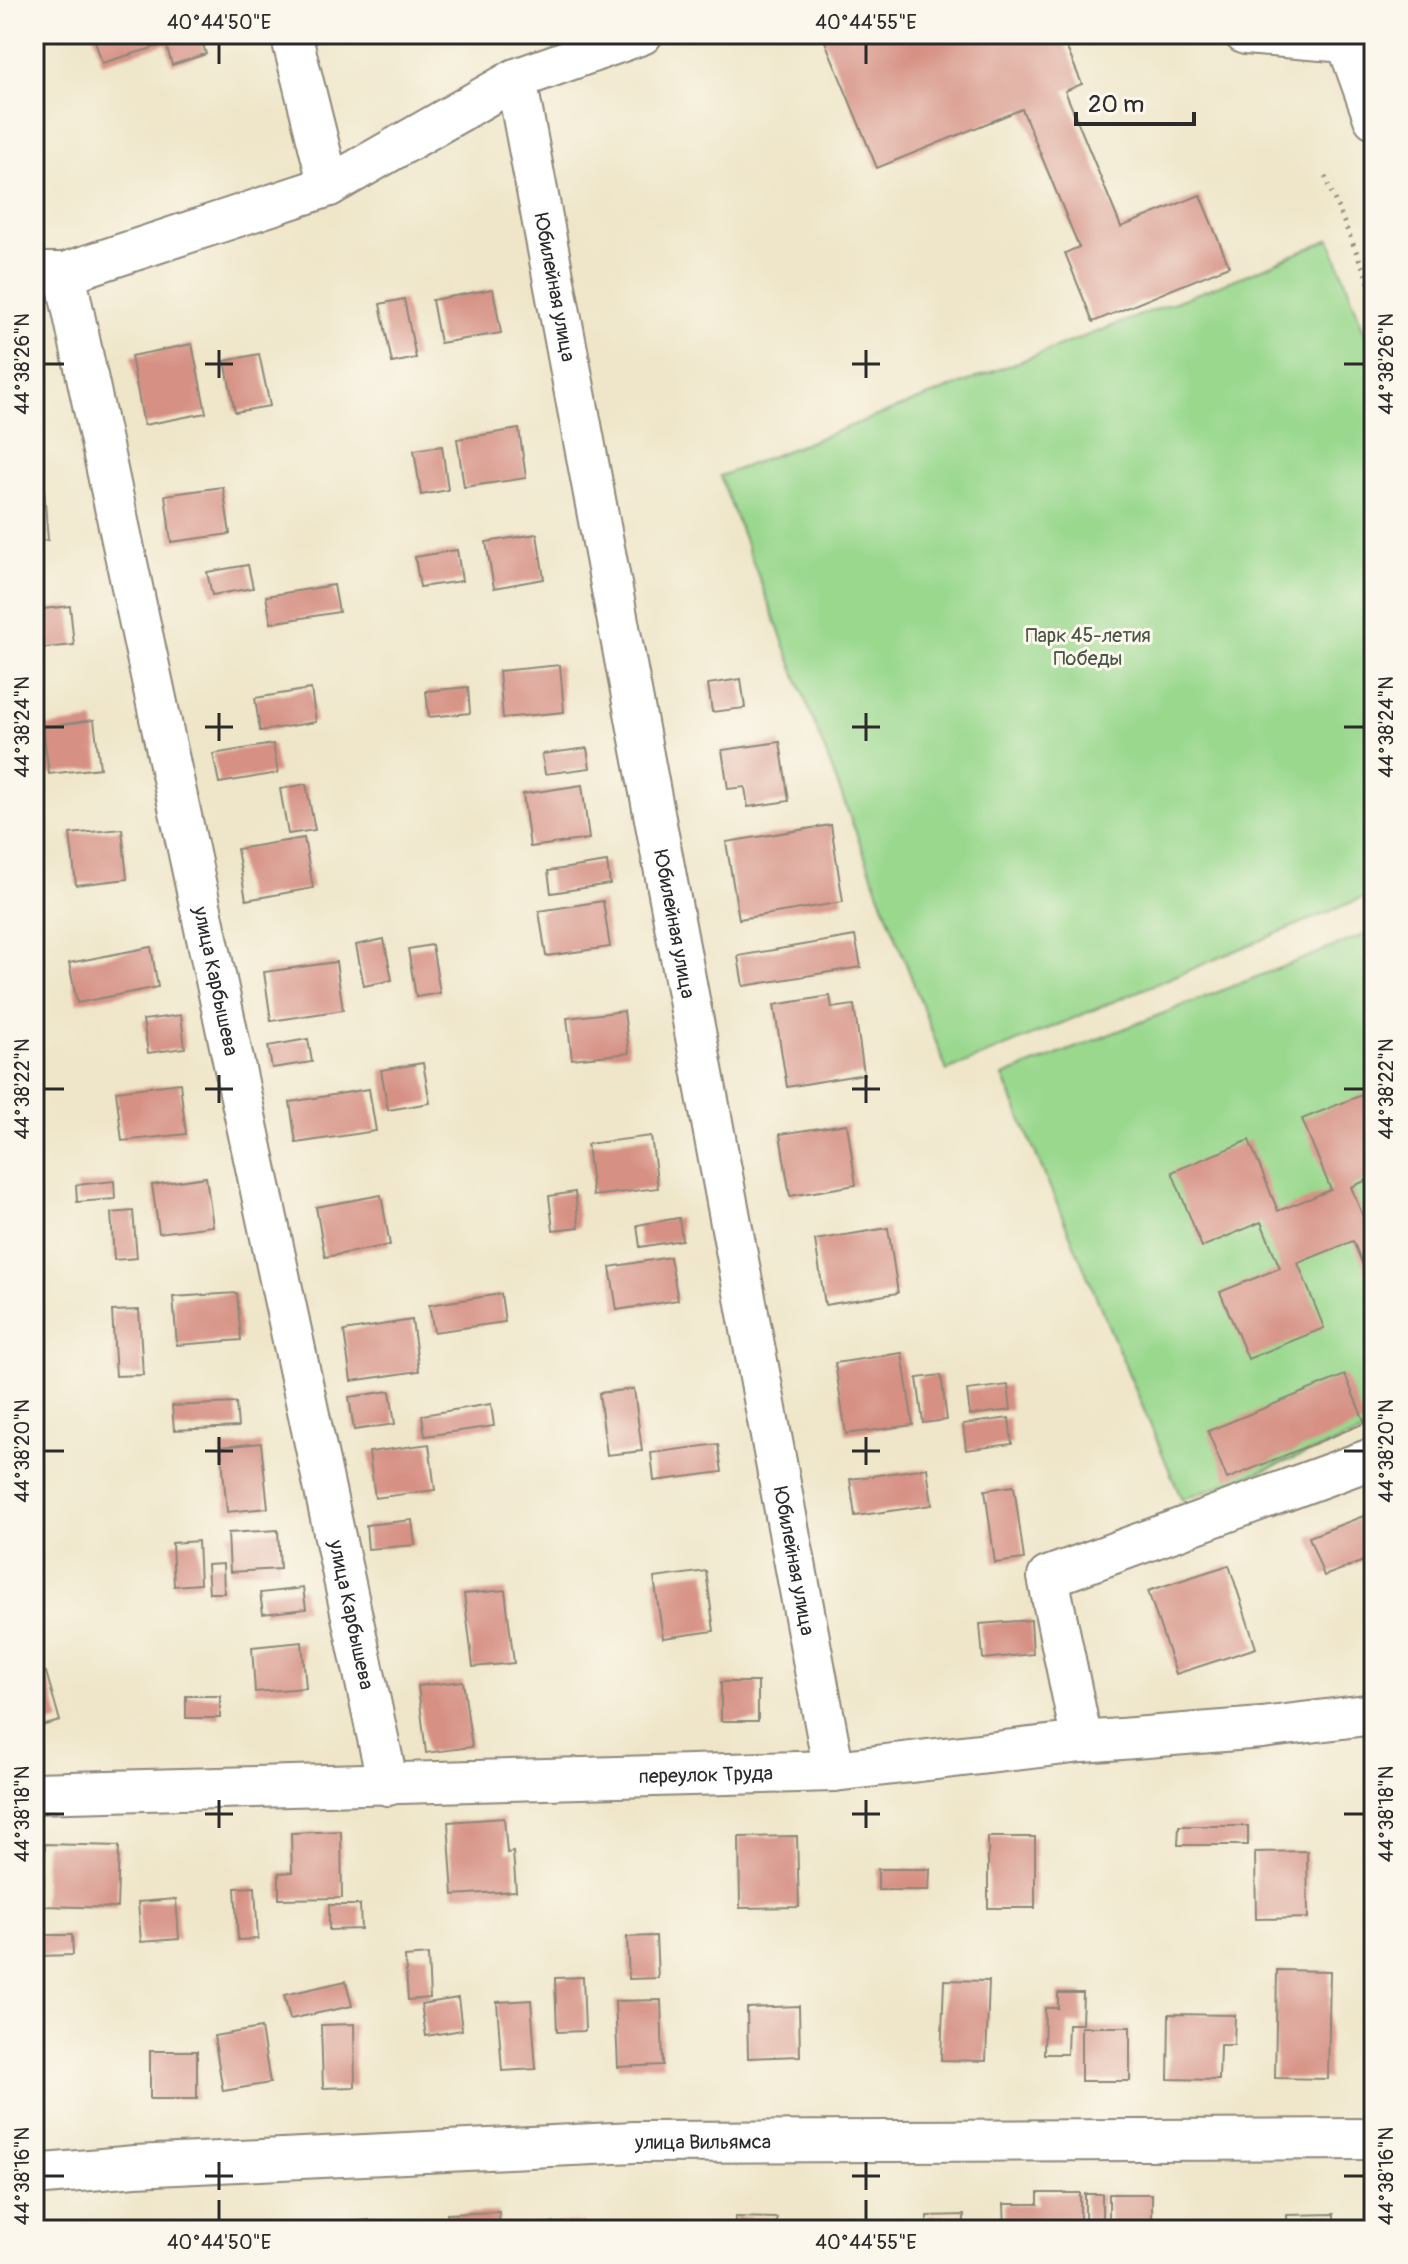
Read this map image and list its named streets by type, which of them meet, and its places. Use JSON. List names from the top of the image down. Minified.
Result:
{"streets":{"street":["Юбилейная улица","улица Карбышева","переулок Труда","улица Вильямса"]},"crossings":[["Юбилейная улица","переулок Труда"],["улица Карбышева","переулок Труда"]],"parks":["Парк 45-летия Победы"],"scale_bar":"20 m","coordinates":["40°44'50\"E","40°44'55\"E","44°38'26\"N","44°38'24\"N","44°38'22\"N","44°38'20\"N","44°38'18\"N","44°38'16\"N"]}
